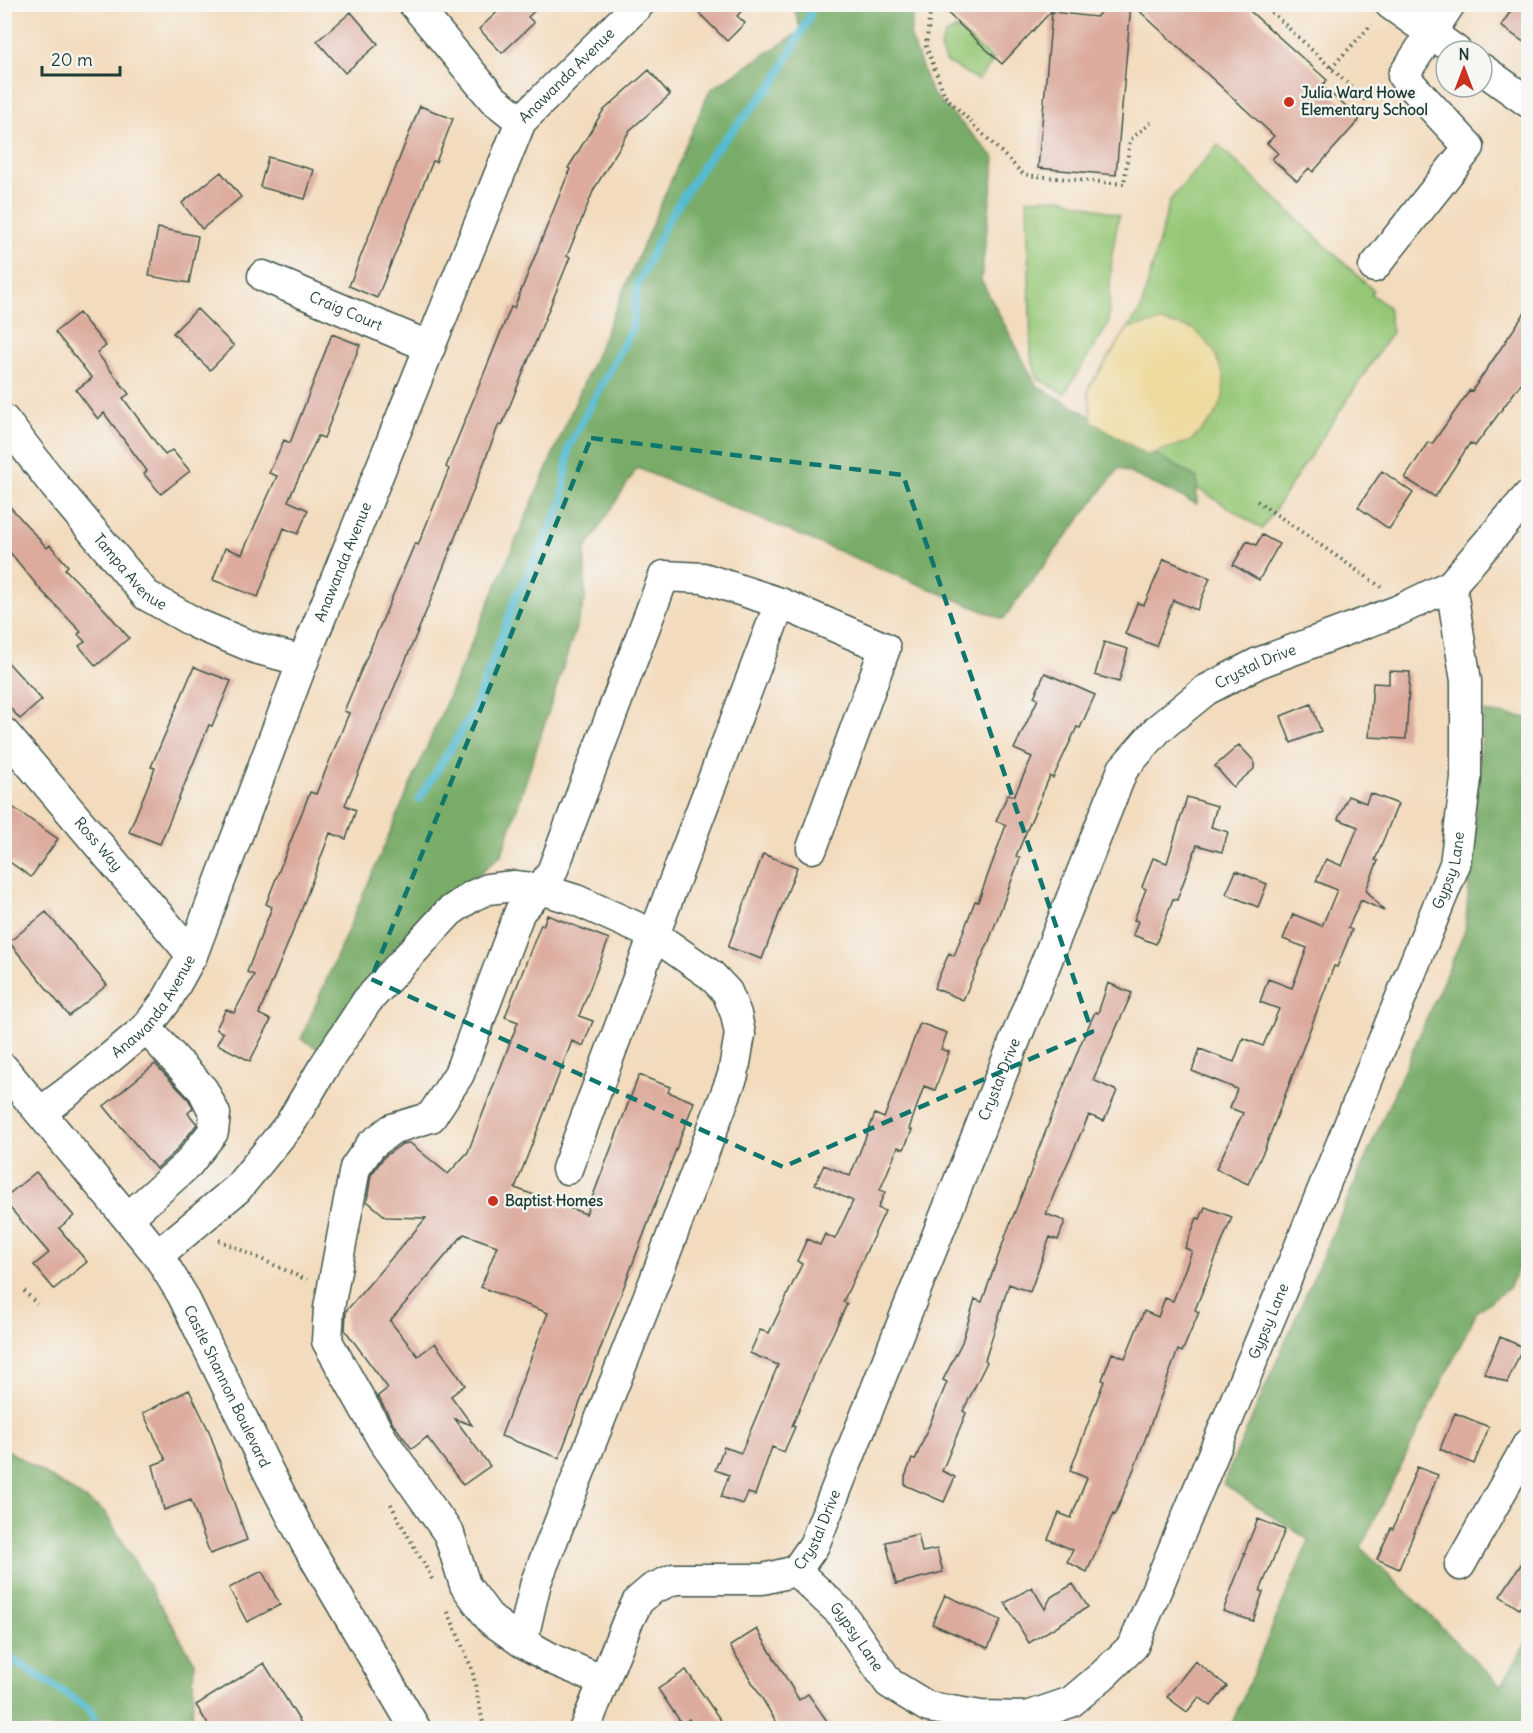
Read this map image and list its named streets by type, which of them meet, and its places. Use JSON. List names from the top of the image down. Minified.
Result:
{"streets":{"street":["Anawanda Avenue","Craig Court","Tampa Avenue","Crystal Drive","Ross Way","Gypsy Lane","Castle Shannon Boulevard"]},"crossings":[["Anawanda Avenue","Craig Court"],["Anawanda Avenue","Tampa Avenue"],["Anawanda Avenue","Ross Way"],["Anawanda Avenue","Castle Shannon Boulevard"],["Crystal Drive","Gypsy Lane"]],"places":["Julia Ward Howe Elementary School","Baptist Homes"],"scale_bar":"20 m","north":"top"}
